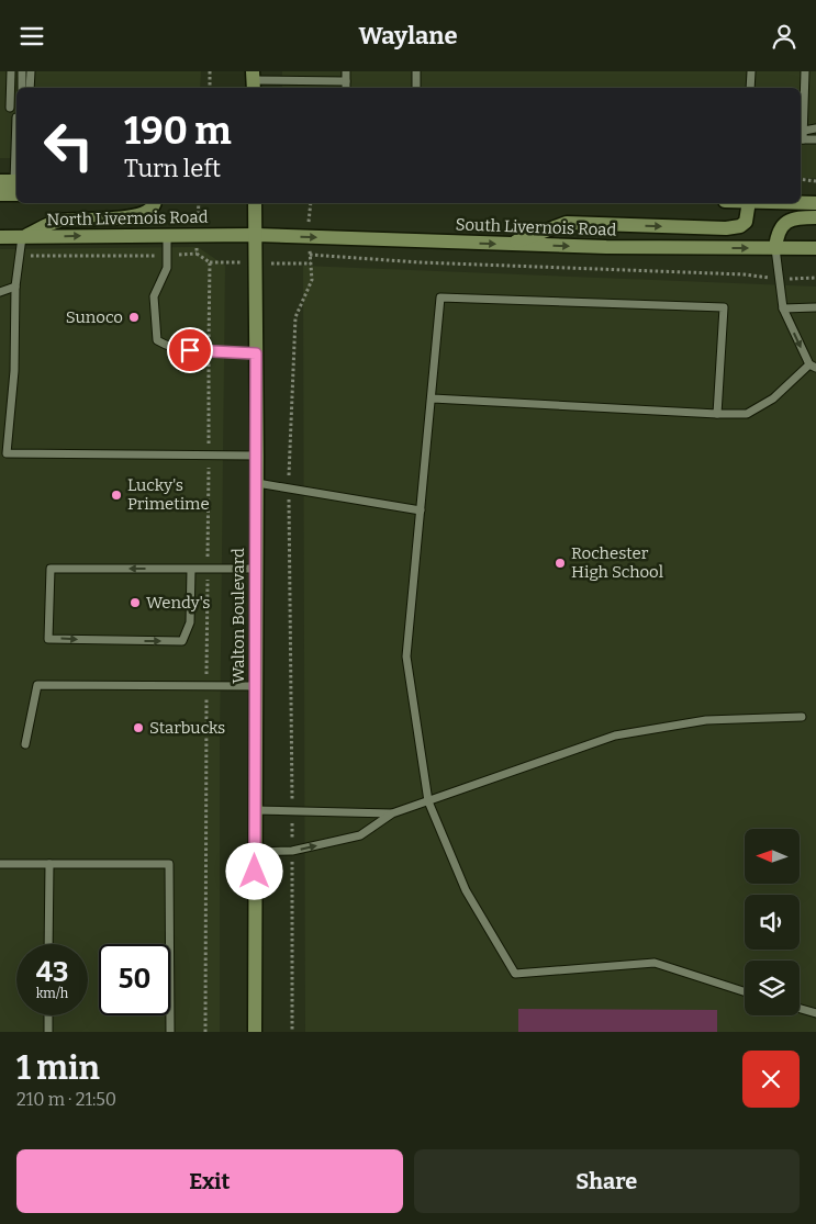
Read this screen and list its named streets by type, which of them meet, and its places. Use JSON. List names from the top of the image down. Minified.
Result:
{"streets":{"main road":["North Livernois Road","South Livernois Road","Walton Boulevard"]},"crossings":[["North Livernois Road","South Livernois Road"],["North Livernois Road","Walton Boulevard"],["South Livernois Road","Walton Boulevard"]],"places":["Sunoco","Lucky's Primetime","Rochester High School","Wendy's","Starbucks"],"north":"left","page":{"header":"Waylane","turn":["190 m","Turn left"],"speed":"43 km/h","limit":"50","heading":["1 min","210 m · 21:50"],"buttons":["Exit","Share"]}}
